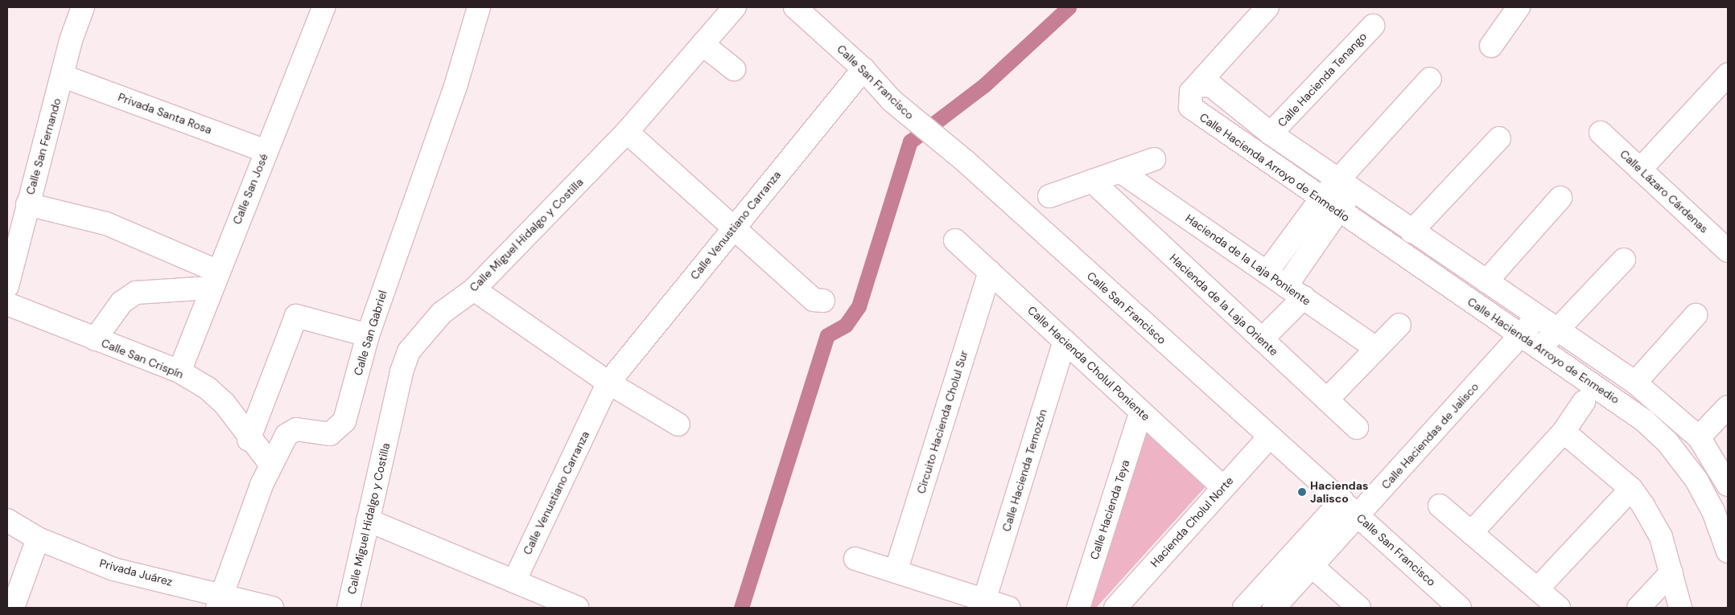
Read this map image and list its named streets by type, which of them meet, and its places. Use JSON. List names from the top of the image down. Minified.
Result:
{"streets":{"street":["Calle Hacienda Tenango","Calle San Francisco","Privada Santa Rosa","Calle San Fernando","Calle Hacienda Arroyo de Enmedio","Calle San José","Calle Lázaro Cárdenas","Calle Venustiano Carranza","Calle Miguel Hidalgo y Costilla","Hacienda de la Laja Poniente","Hacienda de la Laja Oriente","Calle San Gabriel","Calle San Crispín","Calle Hacienda Cholul Poniente","Circuito Hacienda Cholul Sur","Calle Haciendas de Jalisco","Calle Hacienda Temozón","Calle Hacienda Teya","Hacienda Cholul Norte","Privada Juárez"]},"crossings":[["Calle San Francisco","Calle Venustiano Carranza"],["Calle San Francisco","Calle Haciendas de Jalisco"],["Calle San Francisco","Hacienda Cholul Norte"],["Privada Santa Rosa","Calle San Fernando"],["Privada Santa Rosa","Calle San José"],["Calle Hacienda Arroyo de Enmedio","Calle Haciendas de Jalisco"],["Calle San José","Calle San Crispín"],["Calle San Gabriel","Calle San Crispín"],["Calle San Gabriel","Privada Juárez"],["Calle Hacienda Cholul Poniente","Circuito Hacienda Cholul Sur"],["Calle Hacienda Cholul Poniente","Calle Hacienda Temozón"],["Calle Hacienda Cholul Poniente","Calle Hacienda Teya"],["Calle Hacienda Cholul Poniente","Hacienda Cholul Norte"]],"places":["Haciendas Jalisco"]}
